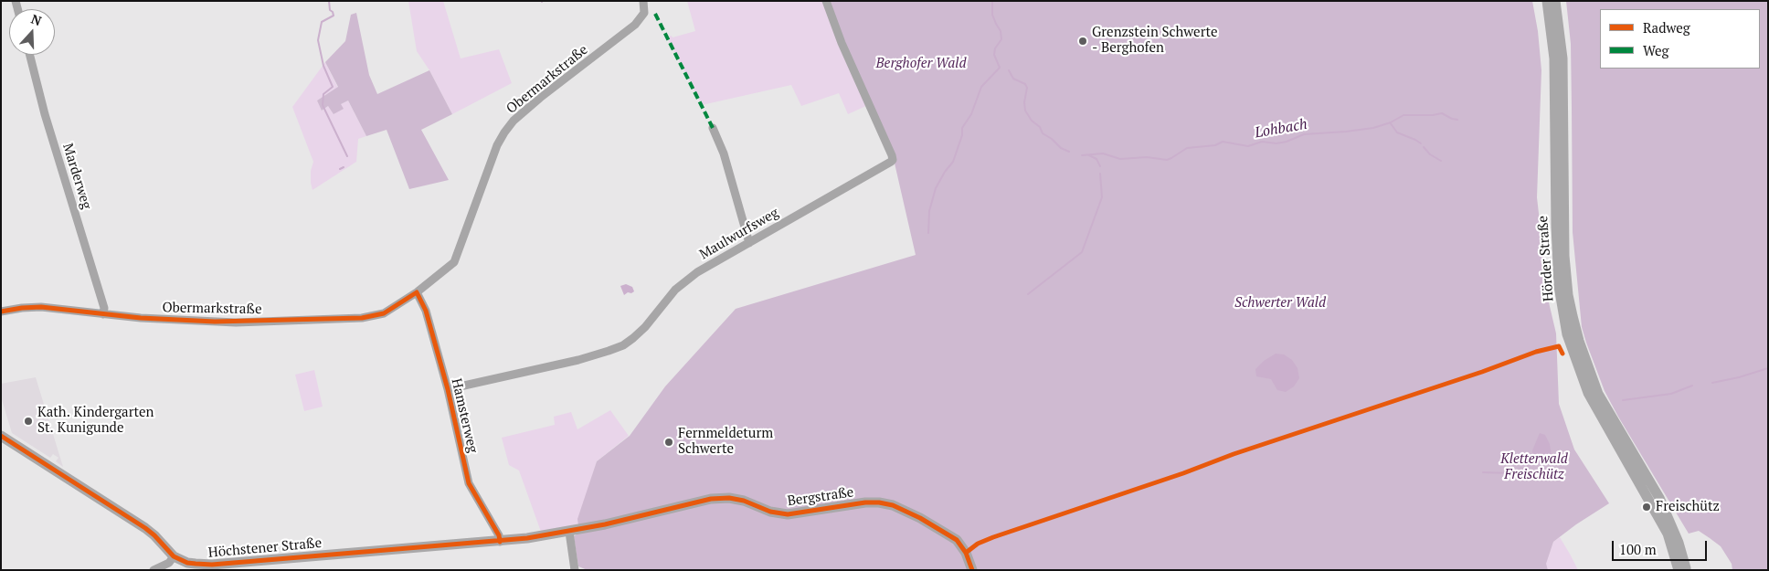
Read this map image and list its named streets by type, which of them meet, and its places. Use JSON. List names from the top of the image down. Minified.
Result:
{"streets":{"main road":["Hörder Straße","Bergstraße","Höchstener Straße"],"street":["Obermarkstraße","Marderweg","Maulwurfsweg","Hamsterweg"]},"crossings":[["Obermarkstraße","Marderweg"],["Obermarkstraße","Hamsterweg"],["Maulwurfsweg","Hamsterweg"],["Hamsterweg","Höchstener Straße"],["Bergstraße","Höchstener Straße"]],"water":["Lohbach"],"parks":["Berghofer Wald","Schwerter Wald","Kletterwald Freischütz"],"places":["Grenzstein Schwerte - Berghofen","Kath. Kindergarten St. Kunigunde","Fernmeldeturm Schwerte","Freischütz"],"legend":["Radweg","Weg"],"scale_bar":"100 m","north":"top"}
